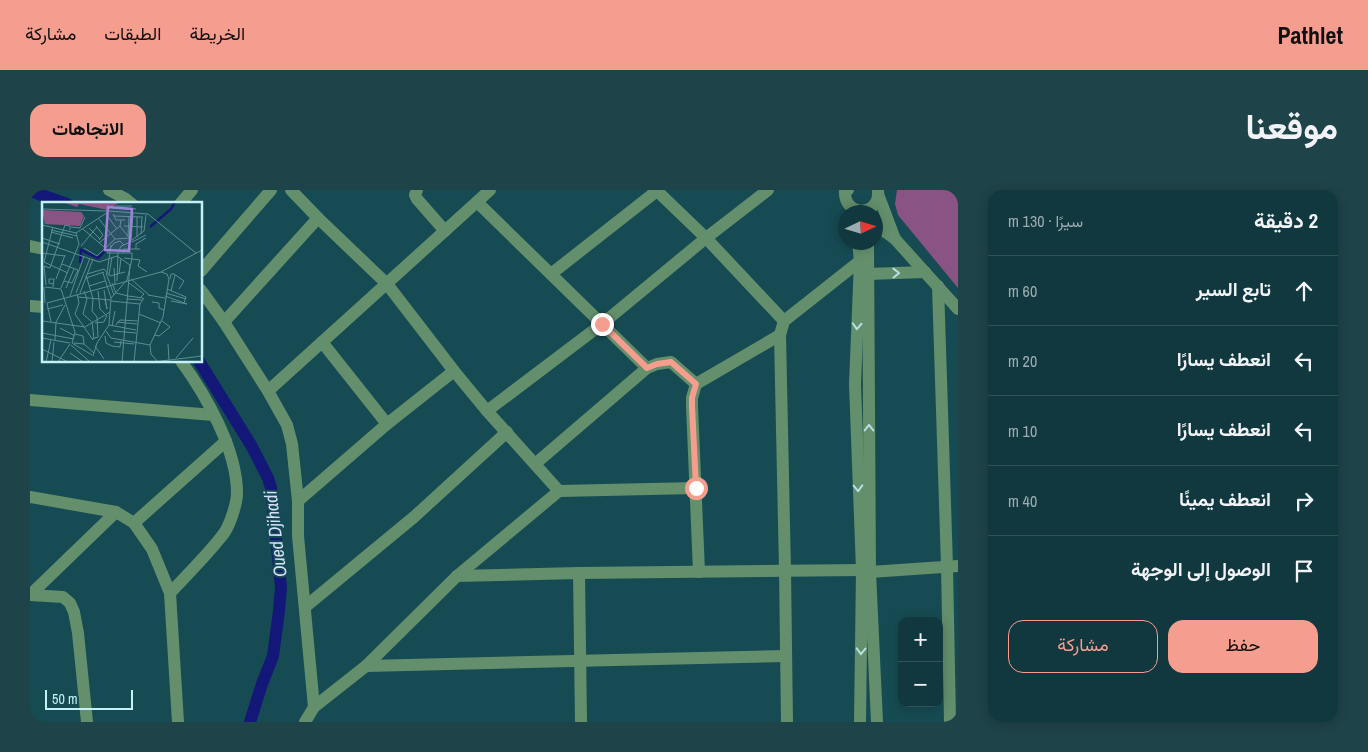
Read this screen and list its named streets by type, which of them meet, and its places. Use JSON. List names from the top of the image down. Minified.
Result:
{"water":["Oued Djihadi"],"scale_bar":"50 m","north":"right","page":{"header":"Pathlet","nav":["الخريطة","الطبقات","مشاركة"],"title":"موقعنا","buttons":["الاتجاهات",["حفظ","مشاركة"]],"heading":["2 دقيقة","سيرًا · 130 m"],"list":[["تابع السير","60 m"],["انعطف يسارًا","20 m"],["انعطف يسارًا","10 m"],["انعطف يمينًا","40 m"],"الوصول إلى الوجهة"],"map_buttons":["+","−"],"scale":"50 m"}}
